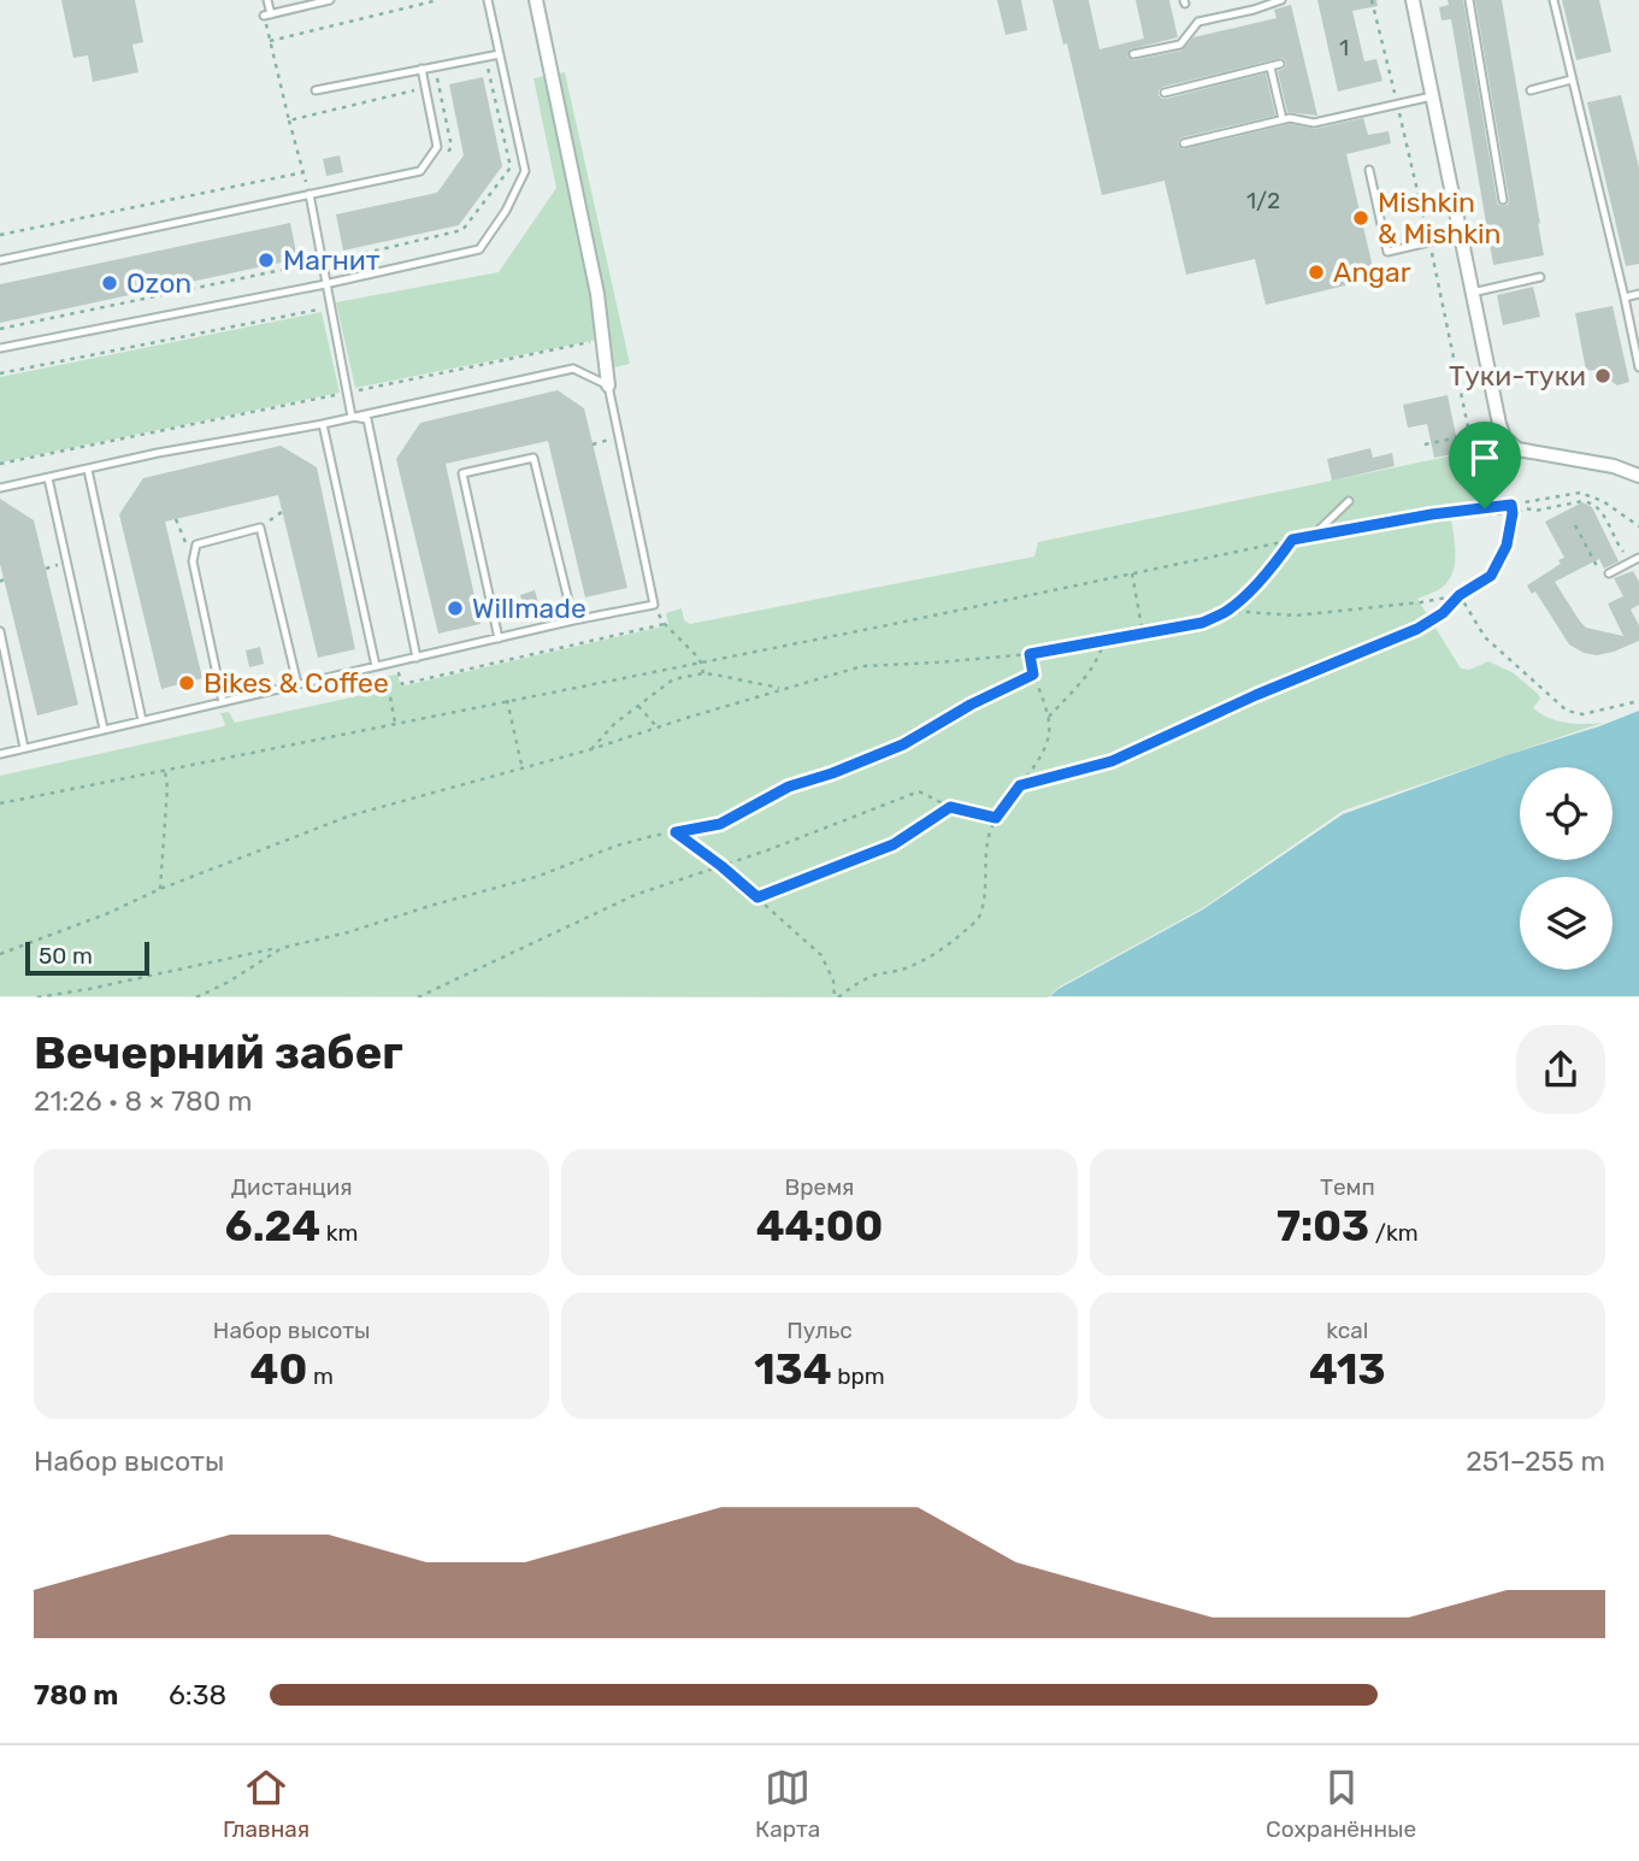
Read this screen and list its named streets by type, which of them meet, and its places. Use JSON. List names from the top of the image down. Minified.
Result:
{"places":["Mishkin & Mishkin","Магнит","Angar","Ozon","Туки-туки","Willmade","Bikes & Coffee"],"house_numbers":["1","1/2"],"scale_bar":"50 m","page":{"scale":"50 m","heading":["Вечерний забег","21:26 · 8 × 780 m"],"stats":[["Дистанция","6.24 km"],["Время","44:00"],["Темп","7:03 /km"],["Набор высоты","40 m"],["Пульс","134 bpm"],["kcal","413"]],"chart":["Набор высоты","251–255 m"],"list":[{"name":"780 m","note":"6:38"}],"tabs":["Главная","Карта","Сохранённые"]}}
